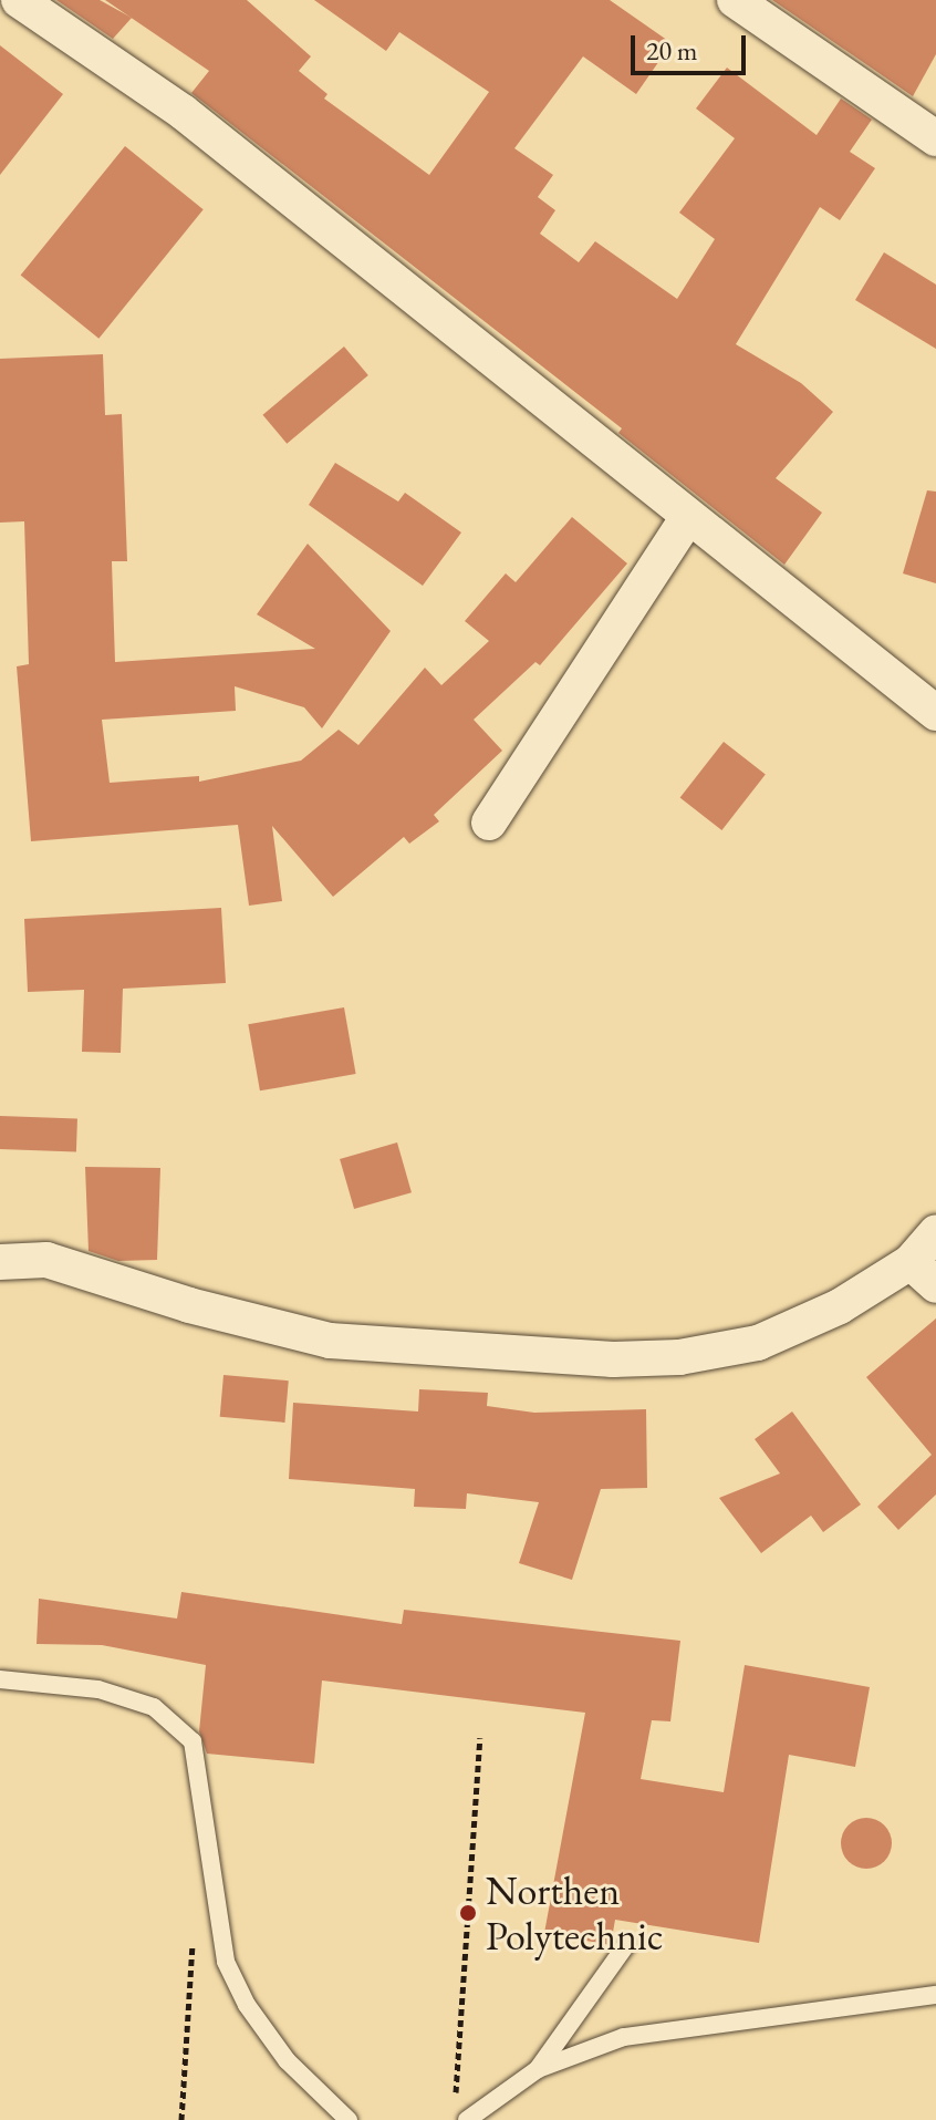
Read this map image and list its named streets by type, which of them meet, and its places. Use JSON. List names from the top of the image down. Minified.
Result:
{"places":["Northen Polytechnic"],"scale_bar":"20 m"}
